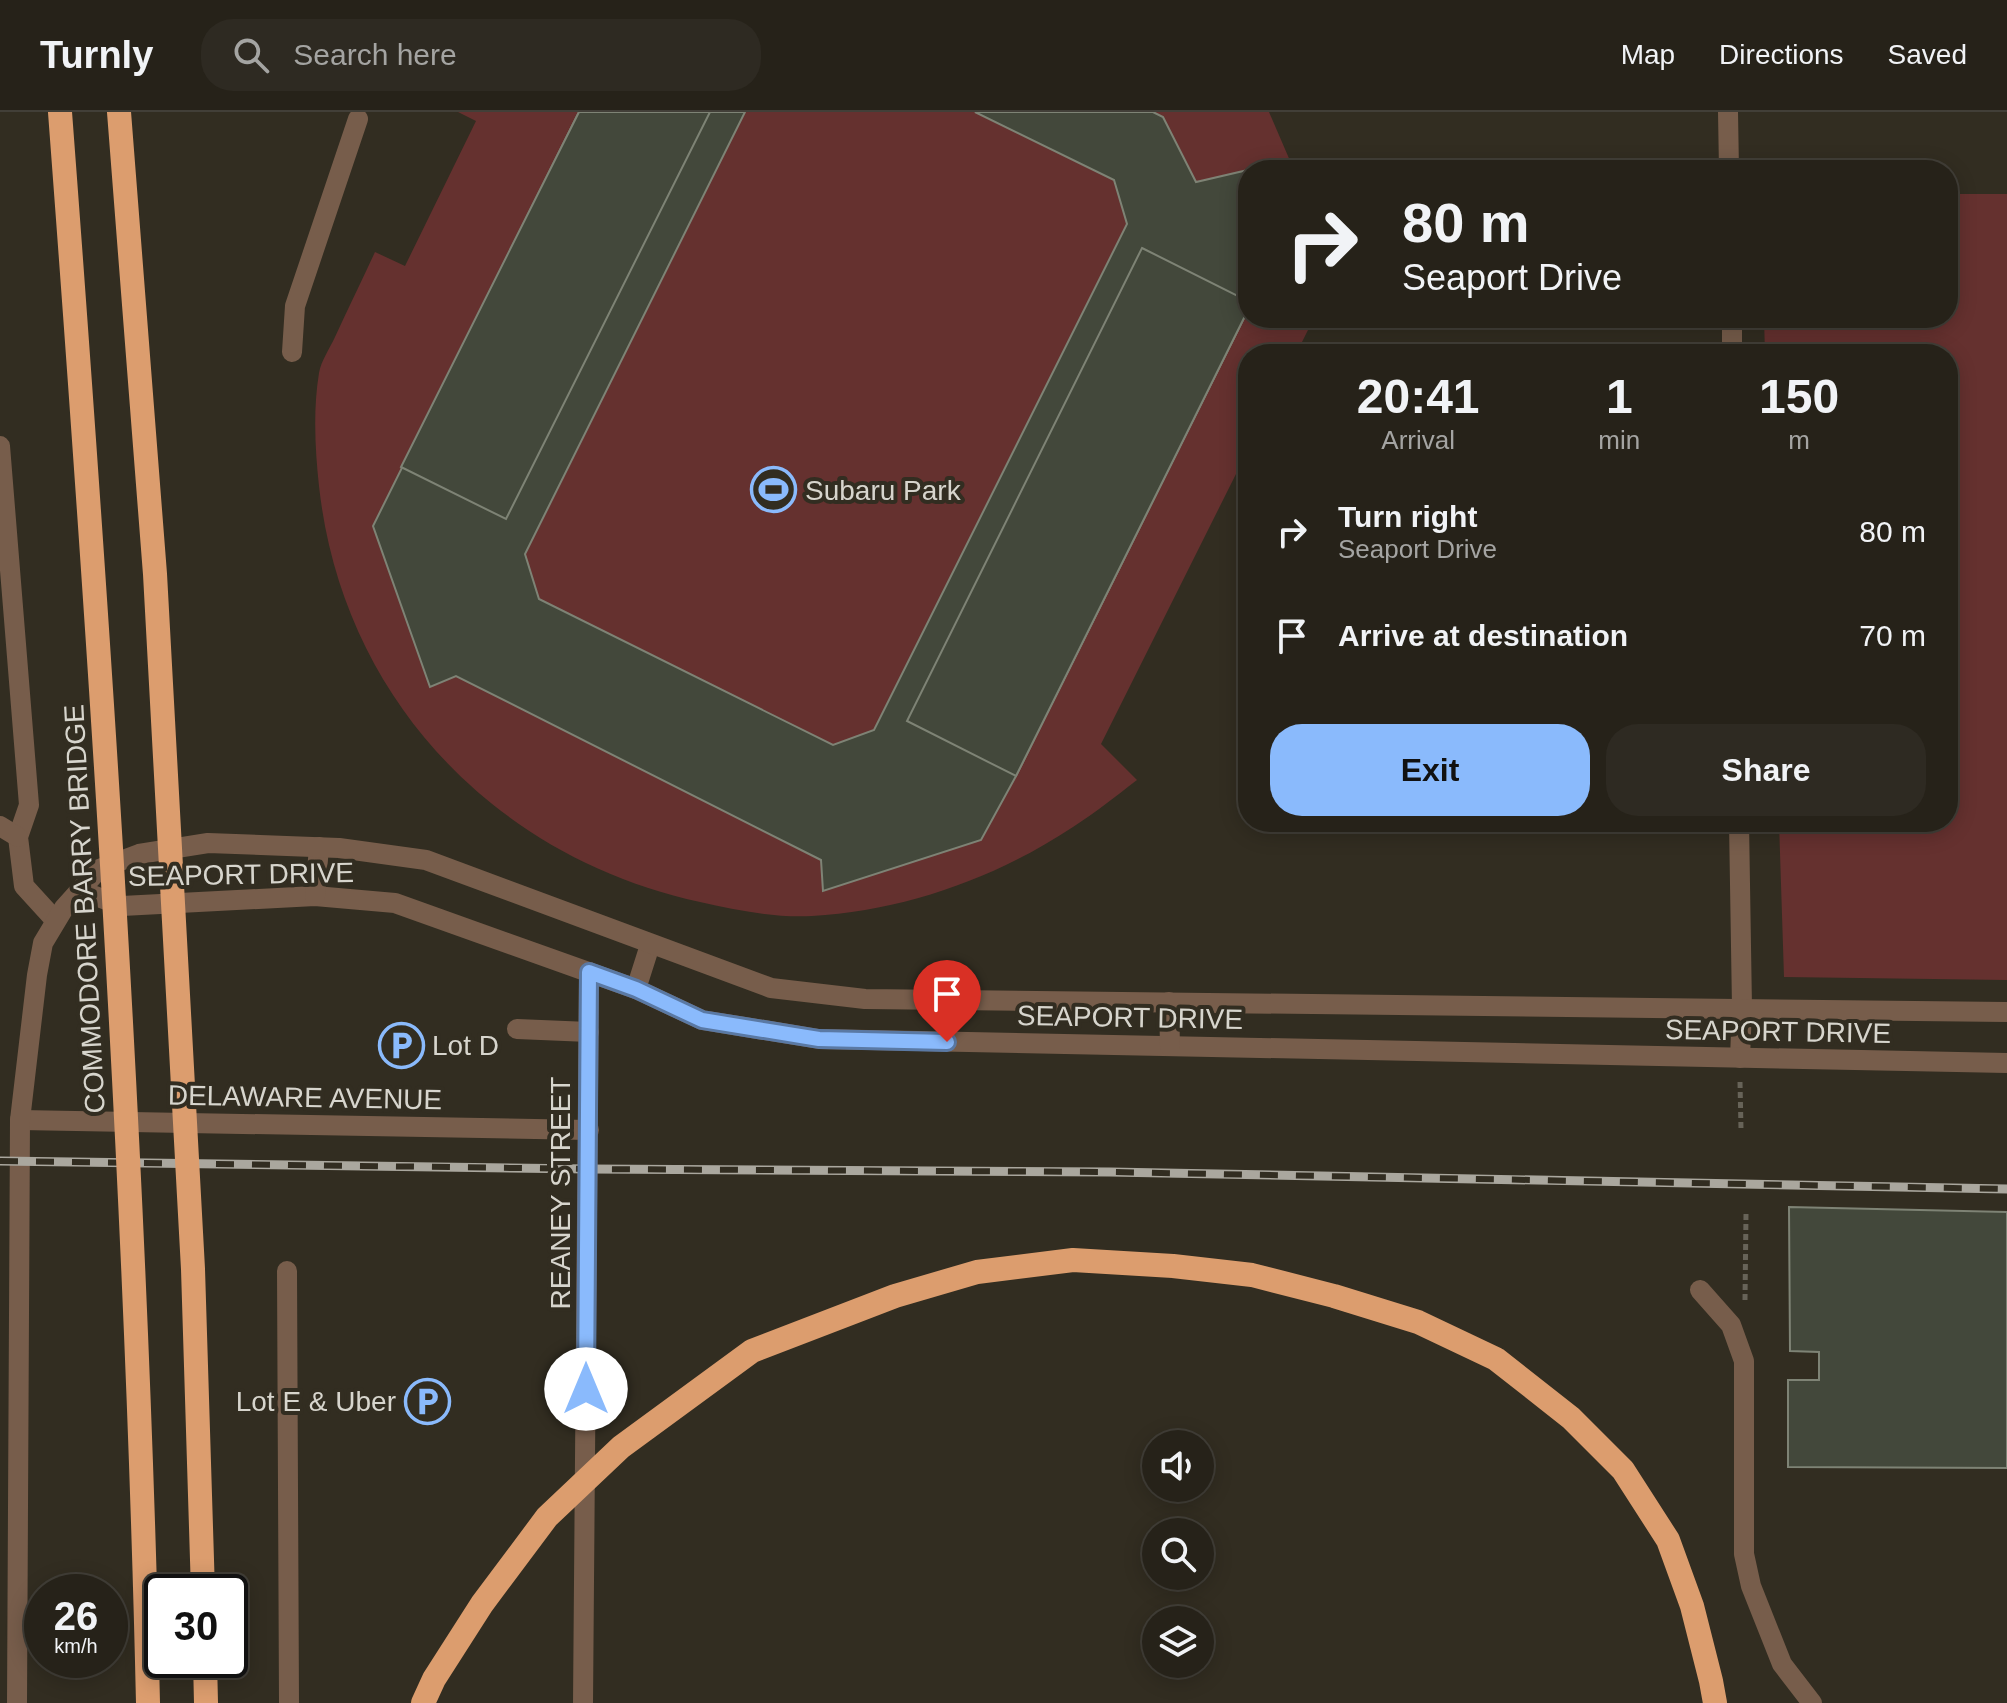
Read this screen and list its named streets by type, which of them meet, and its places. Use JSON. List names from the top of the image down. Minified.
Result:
{"streets":{"highway":["COMMODORE BARRY BRIDGE"],"street":["SEAPORT DRIVE","DELAWARE AVENUE","REANEY STREET"]},"crossings":[["SEAPORT DRIVE","REANEY STREET"],["DELAWARE AVENUE","REANEY STREET"]],"places":{"sports":["Subaru Park"],"parking":["Lot D","Lot E & Uber"]},"page":{"header":"Turnly","search":"Search here","nav":["Map","Directions","Saved"],"turn":["80 m","Seaport Drive"],"eta":["20:41","Arrival","1","min","150","m"],"list":[{"name":"Turn right","note":"Seaport Drive","value":"80 m"},{"name":"Arrive at destination","value":"70 m"}],"buttons":["Exit","Share"],"speed":"26 km/h","limit":"30"}}
